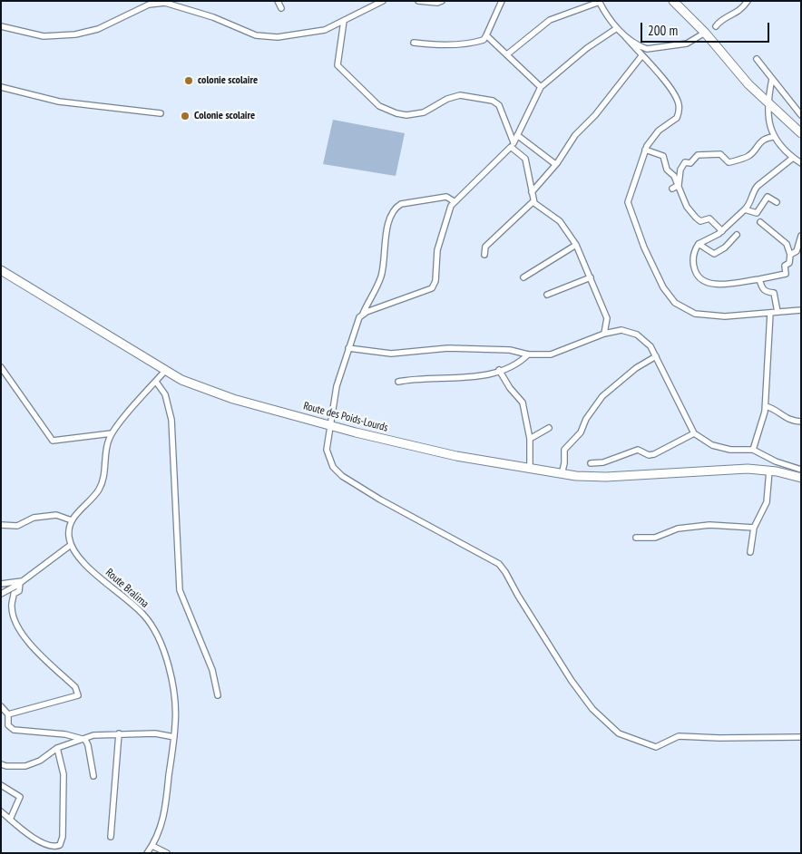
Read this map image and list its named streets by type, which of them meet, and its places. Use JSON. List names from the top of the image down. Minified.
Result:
{"streets":{"street":["Route des Poids-Lourds","Route Bralima"]},"places":["colonie scolaire","Colonie scolaire"],"scale_bar":"200 m"}
